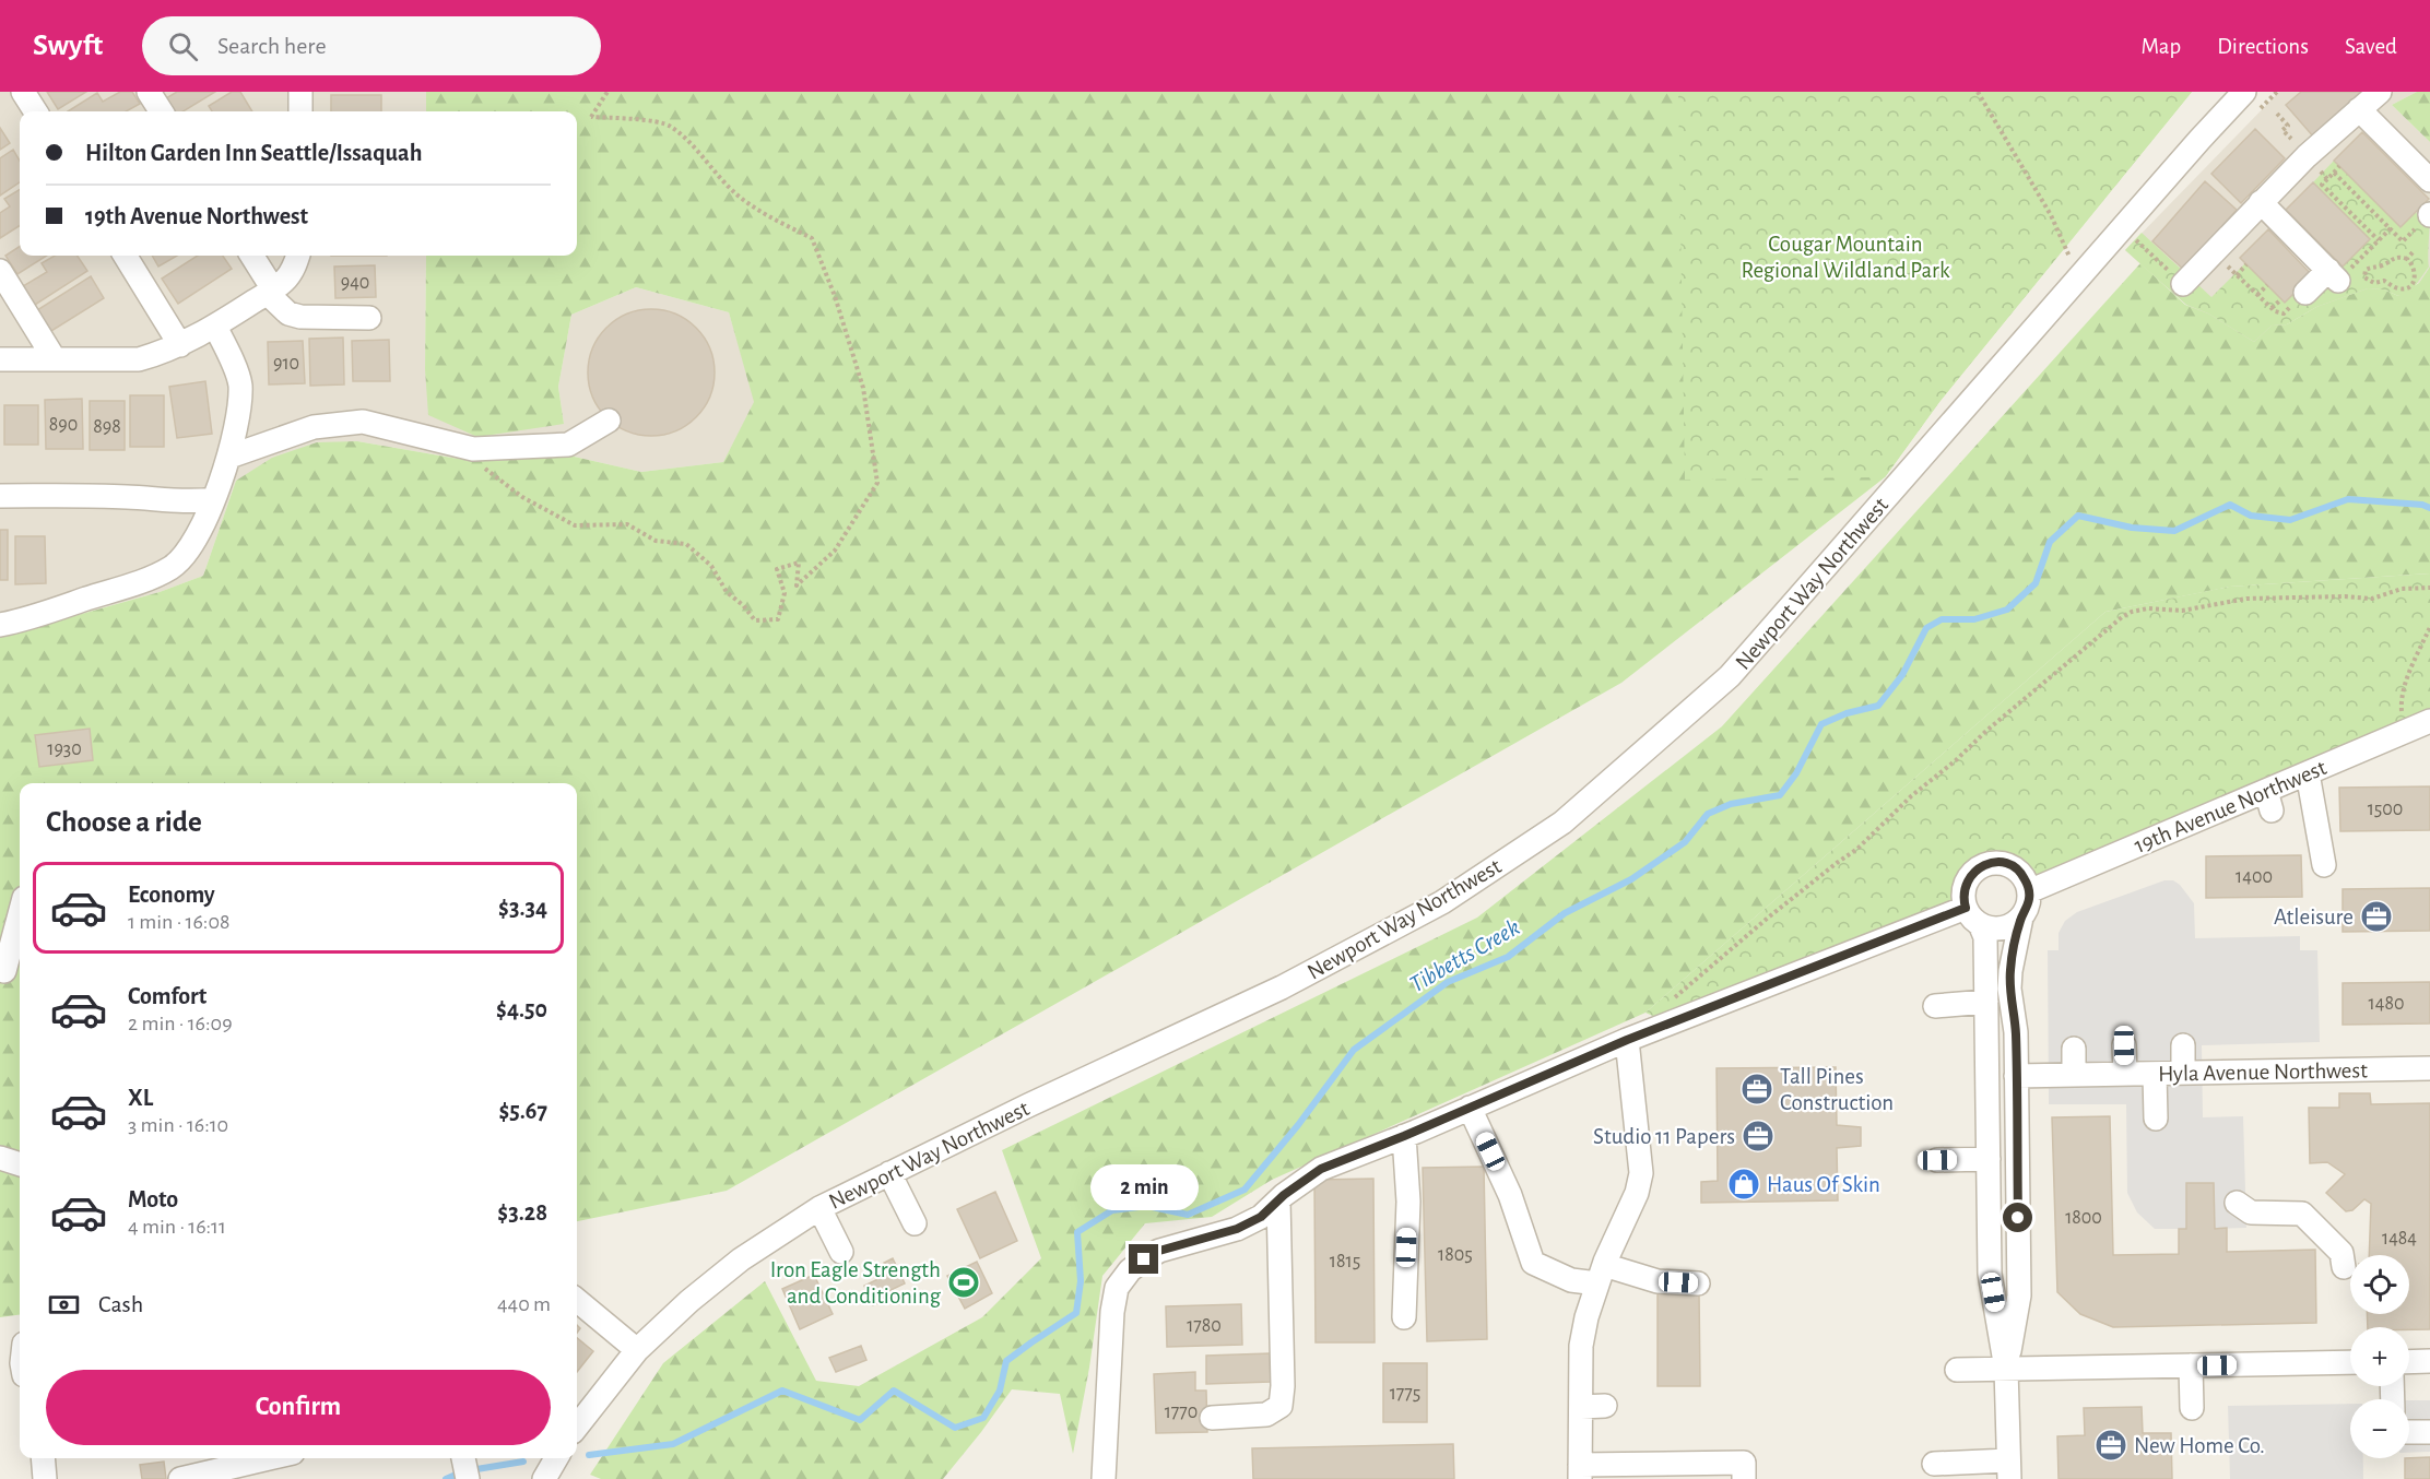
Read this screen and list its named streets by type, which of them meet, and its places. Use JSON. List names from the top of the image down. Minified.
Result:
{"streets":{"street":["Newport Way Northwest","19th Avenue Northwest","Hyla Avenue Northwest"]},"water":["Tibbetts Creek"],"parks":["Cougar Mountain Regional Wildland Park"],"places":{"office":["Atleisure","Tall Pines Construction","Studio 11 Papers","New Home Co."],"shop":["Haus Of Skin"],"sports":["Iron Eagle Strength and Conditioning"]},"house_numbers":["940","910","890","898","1930","1500","1400","1480","1800","1484","1805","1815","1780","1775","1770"],"page":{"header":"Swyft","search":"Search here","nav":["Map","Directions","Saved"],"banner":["Hilton Garden Inn Seattle/Issaquah","19th Avenue Northwest"],"heading":"Choose a ride","list":[{"name":"Economy","note":"1 min · 16:08","value":"$3.34"},{"name":"Comfort","note":"2 min · 16:09","value":"$4.50"},{"name":"XL","note":"3 min · 16:10","value":"$5.67"},{"name":"Moto","note":"4 min · 16:11","value":"$3.28"}],"bubble":"2 min","map_buttons":["+","−"],"pay":["Cash","440 m"],"buttons":"Confirm"}}
